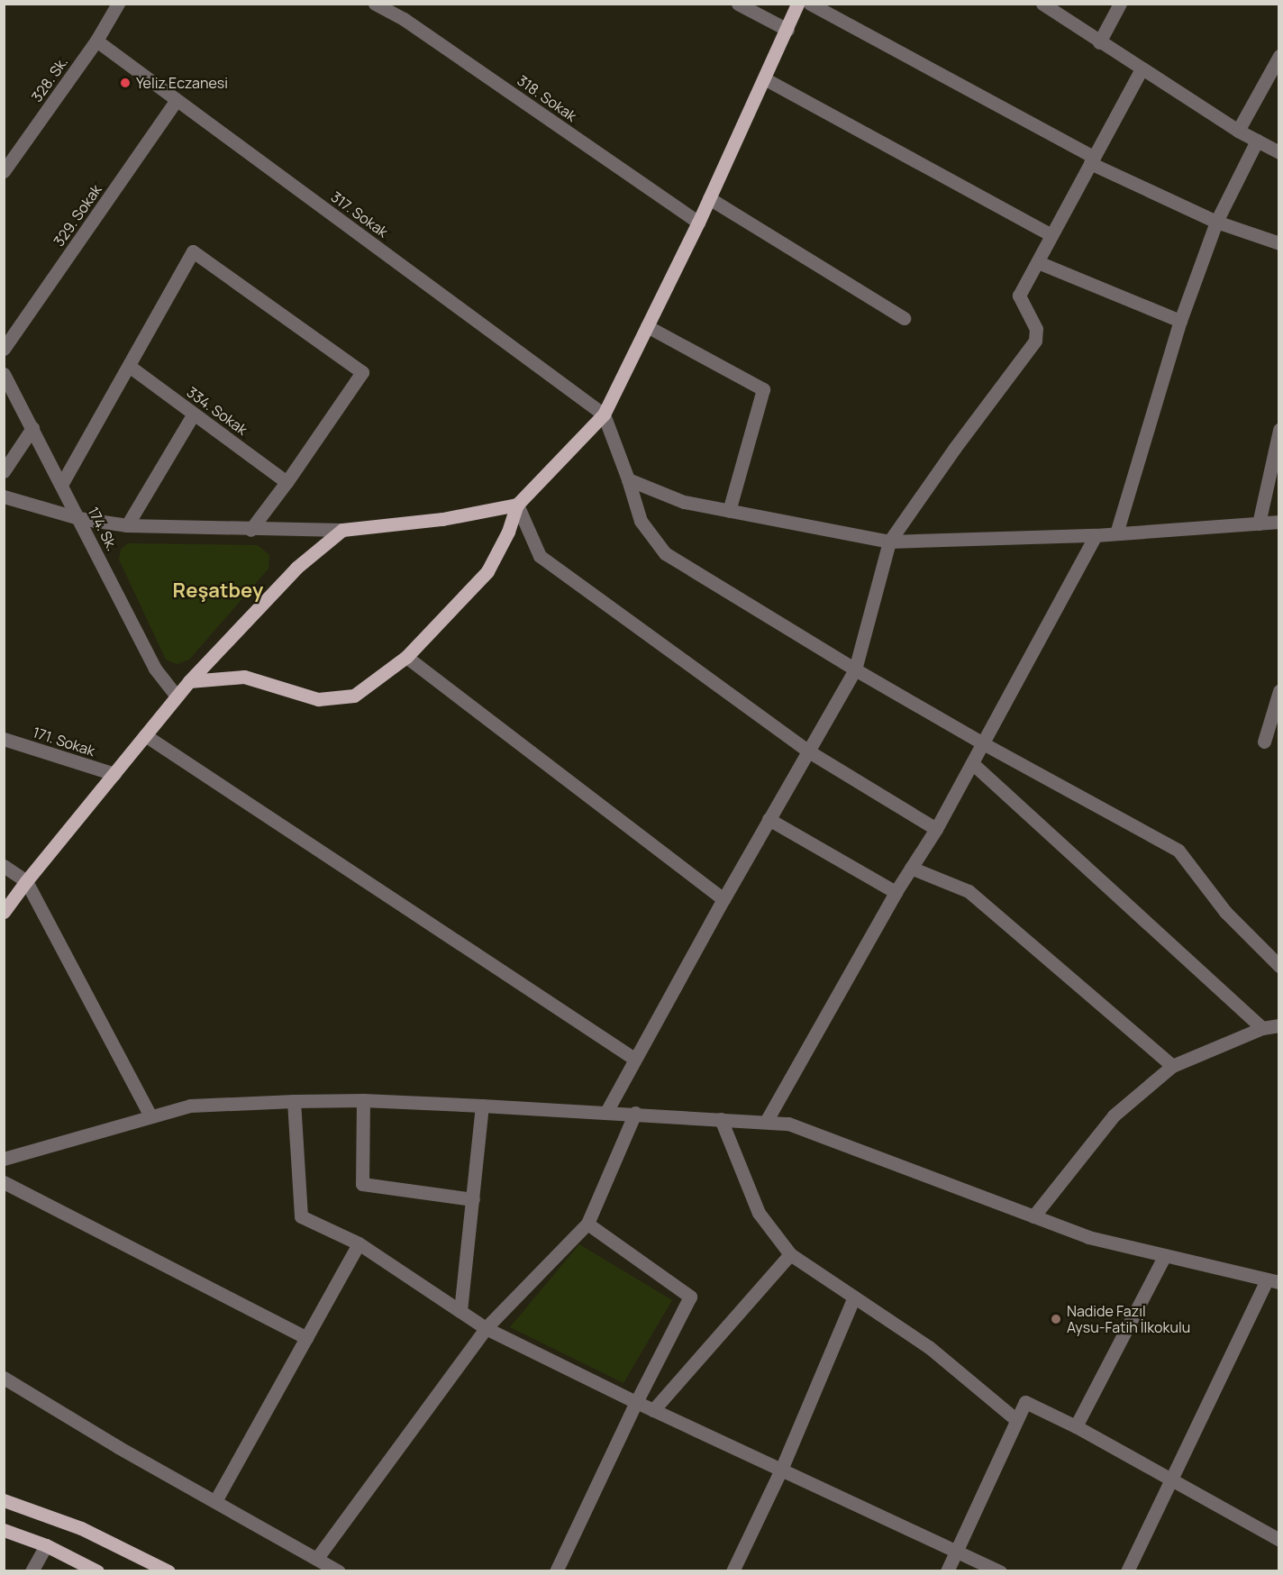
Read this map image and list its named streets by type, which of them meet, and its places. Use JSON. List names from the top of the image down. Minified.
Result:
{"streets":{"street":["328. Sk.","318. Sokak","317. Sokak","329. Sokak","334. Sokak","174. Sk.","171. Sokak"]},"crossings":[["328. Sk.","317. Sokak"],["317. Sokak","329. Sokak"]],"districts":["Reşatbey"],"places":["Yeliz Eczanesi","Nadide Fazıl Aysu-Fatih İlkokulu"]}
